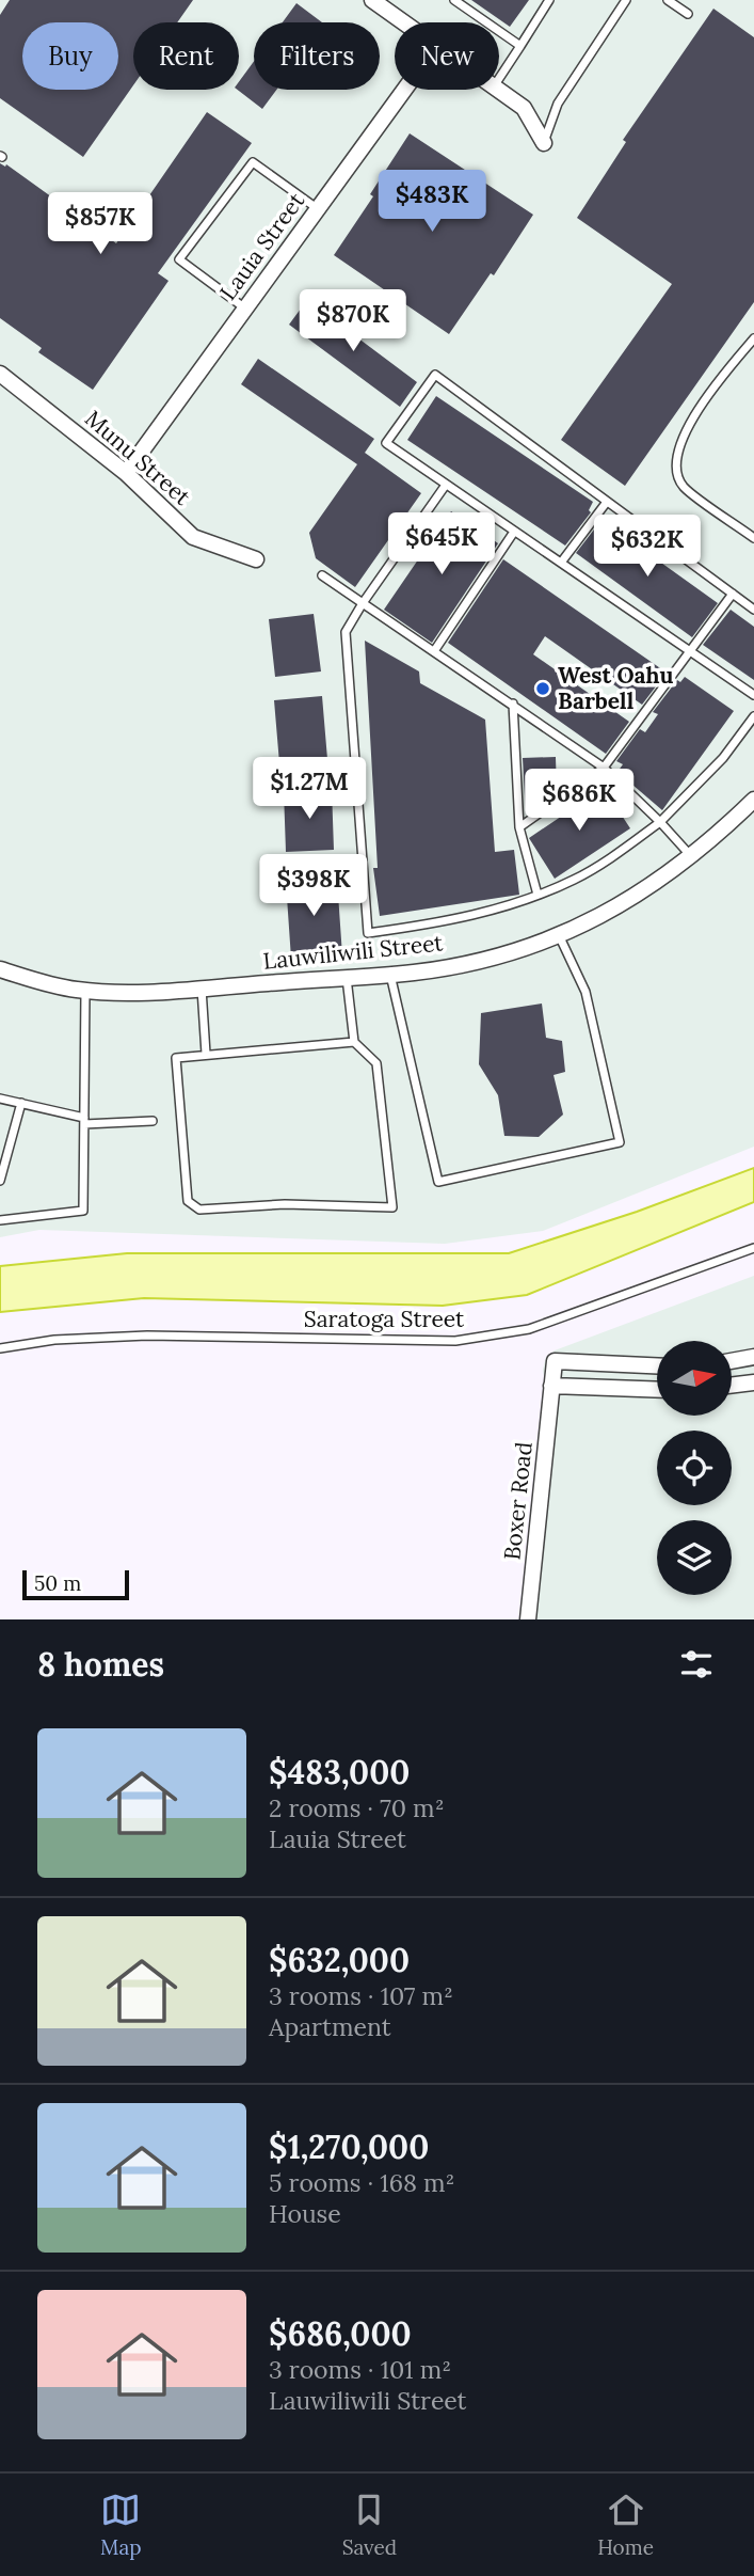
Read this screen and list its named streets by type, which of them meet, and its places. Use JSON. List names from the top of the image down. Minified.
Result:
{"streets":{"street":["Lauia Street","Munu Street","Lauwiliwili Street","Boxer Road"],"lane":["Saratoga Street"]},"crossings":[["Lauia Street","Munu Street"]],"places":["West Oahu Barbell"],"scale_bar":"50 m","north":"right","page":{"chip":["Buy","Rent","Filters","New"],"price":["$483K","$857K","$870K","$645K","$632K","$1.27M","$686K","$398K"],"scale":"50 m","heading":"8 homes","list":[{"name":"$483,000","note":"2 rooms · 70 m² · Lauia Street"},{"name":"$632,000","note":"3 rooms · 107 m² · Apartment"},{"name":"$1,270,000","note":"5 rooms · 168 m² · House"},{"name":"$686,000","note":"3 rooms · 101 m² · Lauwiliwili Street"}],"tabs":["Map","Saved","Home"]}}
